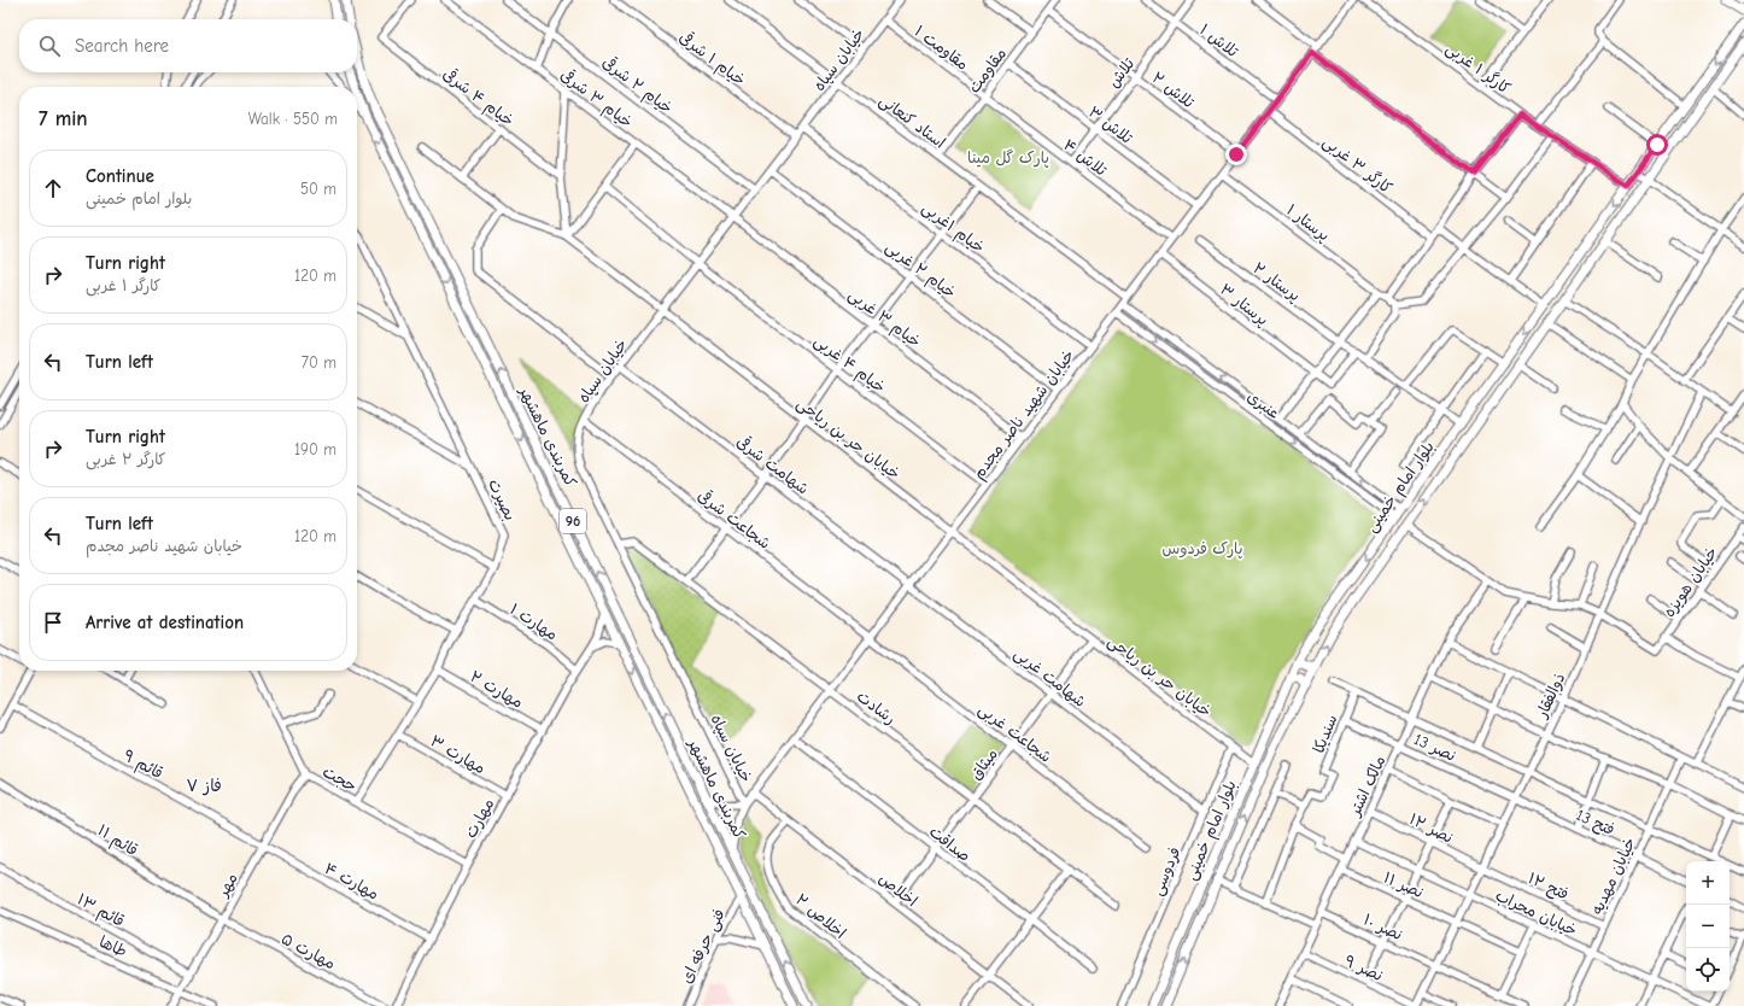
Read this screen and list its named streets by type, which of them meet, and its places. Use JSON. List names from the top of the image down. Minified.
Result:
{"streets":{"main road":["کمربندی ماهشهر","بلوار امام خمینی","96"],"street":["تلاش ۱","مقاومت ۱","خیام ۱ شرقی","خیابان سپاه","کارگر ۱ غربی","مقاومت","تلاش","خیام ۲ شرقی","تلاش ۲","خیام ۴ شرقی","خیام ۳ شرقی","استاد کنعانی","تلاش ۳","تلاش ۴","کارگر ۳ غربی","پرستار ۱","خیام ۱غربی","خیام ۲ غربی","پرستار ۲","پرستار ۳","خیام ۳ غربی","خیام ۴ غربی","عنبری","خیابان شهید ناصر مجدم","خیابان حر بن ریاحی","شهامت شرقی","بصیرت","شجاعت شرقی","خیابان هویزه","مهارت ۱","شهامت غربی","مهارت ۲","ذوالفقار","رشادت","شجاعت غربی","سندیکا","نصر 13","مهارت ۳","قائم ۹","میثاق","حجت","مالک اشتر","مهارت","فتح 13","نصر ۱۲","قائم ۱۱","صداقت","فردوسی","خیابان مهدیه","مهارت ۴","مهر","نصر ۱۱","فتح ۱۲","اخلاص","قائم ۱۳","خیابان محراب","اخلاص ۲","نصر ۱۰","طاها","فنی حرفه ای","مهارت ۵","نصر ۹"]},"crossings":[["تلاش ۱","تلاش"],["تلاش ۱","خیابان شهید ناصر مجدم"],["مقاومت ۱","خیابان سپاه"],["مقاومت ۱","مقاومت"],["مقاومت ۱","تلاش ۴"],["خیام ۱ شرقی","خیابان سپاه"],["خیابان سپاه","خیام ۲ شرقی"],["خیابان سپاه","خیام ۳ شرقی"],["خیابان سپاه","استاد کنعانی"],["خیابان سپاه","خیام ۱غربی"],["خیابان سپاه","خیام ۲ غربی"],["خیابان سپاه","خیام ۳ غربی"],["خیابان سپاه","خیام ۴ غربی"],["خیابان سپاه","خیابان شهید ناصر مجدم"],["خیابان سپاه","خیابان حر بن ریاحی"],["خیابان سپاه","شهامت شرقی"],["خیابان سپاه","شجاعت شرقی"],["خیابان سپاه","رشادت"],["کارگر ۱ غربی","بلوار امام خمینی"],["مقاومت","تلاش ۲"],["مقاومت","استاد کنعانی"],["مقاومت","تلاش ۳"],["مقاومت","تلاش ۴"],["تلاش","تلاش ۲"],["تلاش","تلاش ۳"],["تلاش","تلاش ۴"],["تلاش ۲","خیابان شهید ناصر مجدم"],["خیام ۳ شرقی","خیام ۳ غربی"],["استاد کنعانی","عنبری"],["استاد کنعانی","خیابان شهید ناصر مجدم"],["تلاش ۳","خیابان شهید ناصر مجدم"],["تلاش ۴","خیابان شهید ناصر مجدم"],["کارگر ۳ غربی","خیابان شهید ناصر مجدم"],["پرستار ۱","خیابان شهید ناصر مجدم"],["خیام ۱غربی","خیابان شهید ناصر مجدم"],["خیام ۲ غربی","خیابان شهید ناصر مجدم"],["پرستار ۲","پرستار ۳"],["پرستار ۲","بلوار امام خمینی"],["پرستار ۳","خیابان شهید ناصر مجدم"],["خیام ۳ غربی","خیابان شهید ناصر مجدم"],["خیام ۴ غربی","خیابان شهید ناصر مجدم"],["عنبری","خیابان شهید ناصر مجدم"],["عنبری","بلوار امام خمینی"],["خیابان شهید ناصر مجدم","کمربندی ماهشهر"],["خیابان شهید ناصر مجدم","خیابان حر بن ریاحی"],["خیابان شهید ناصر مجدم","شهامت شرقی"],["خیابان شهید ناصر مجدم","شجاعت شرقی"],["خیابان شهید ناصر مجدم","شهامت غربی"],["خیابان شهید ناصر مجدم","رشادت"],["خیابان شهید ناصر مجدم","شجاعت غربی"],["خیابان شهید ناصر مجدم","صداقت"],["خیابان شهید ناصر مجدم","اخلاص"],["کمربندی ماهشهر","مهارت"],["کمربندی ماهشهر","فنی حرفه ای"],["خیابان حر بن ریاحی","بلوار امام خمینی"],["خیابان حر بن ریاحی","میثاق"],["خیابان حر بن ریاحی","فردوسی"],["شهامت شرقی","شهامت غربی"],["بصیرت","مهارت ۱"],["بصیرت","مهارت ۲"],["بصیرت","مهارت ۳"],["بصیرت","حجت"],["شجاعت شرقی","شجاعت غربی"],["خیابان هویزه","ذوالفقار"],["مهارت ۱","مهارت"],["شهامت غربی","میثاق"],["شهامت غربی","فردوسی"],["مهارت ۲","مهارت"],["ذوالفقار","نصر 13"],["ذوالفقار","فتح 13"],["ذوالفقار","نصر ۱۲"],["ذوالفقار","نصر ۱۱"],["ذوالفقار","فتح ۱۲"],["ذوالفقار","خیابان محراب"],["ذوالفقار","نصر ۱۰"],["ذوالفقار","نصر ۹"],["رشادت","میثاق"],["شجاعت غربی","میثاق"],["سندیکا","نصر 13"],["نصر 13","مالک اشتر"],["نصر 13","فتح 13"],["مهارت ۳","مهارت"],["قائم ۹","مهارت ۴"],["قائم ۹","مهر"],["میثاق","صداقت"],["میثاق","اخلاص"],["حجت","مهارت"],["حجت","مهر"],["مالک اشتر","نصر ۱۲"],["مالک اشتر","نصر ۱۱"],["مالک اشتر","خیابان محراب"],["مالک اشتر","نصر ۱۰"],["مالک اشتر","نصر ۹"],["مهارت","مهارت ۴"],["فتح 13","خیابان مهدیه"],["نصر ۱۲","فتح ۱۲"],["قائم ۱۱","مهر"],["قائم ۱۱","مهارت ۵"],["خیابان مهدیه","فتح ۱۲"],["خیابان مهدیه","خیابان محراب"],["مهارت ۴","مهر"],["مهر","قائم ۱۳"],["مهر","طاها"],["مهر","مهارت ۵"],["اخلاص","اخلاص ۲"]],"districts":["فاز ۷"],"parks":["پارک گل مینا","پارک فردوس"],"page":{"search":"Search here","heading":["7 min","Walk · 550 m"],"list":[["Continue","بلوار امام خمینی","50 m"],["Turn right","کارگر ۱ غربی","120 m"],["Turn left","70 m"],["Turn right","کارگر ۲ غربی","190 m"],["Turn left","خیابان شهید ناصر مجدم","120 m"],"Arrive at destination"],"map_buttons":["+","−"]}}
